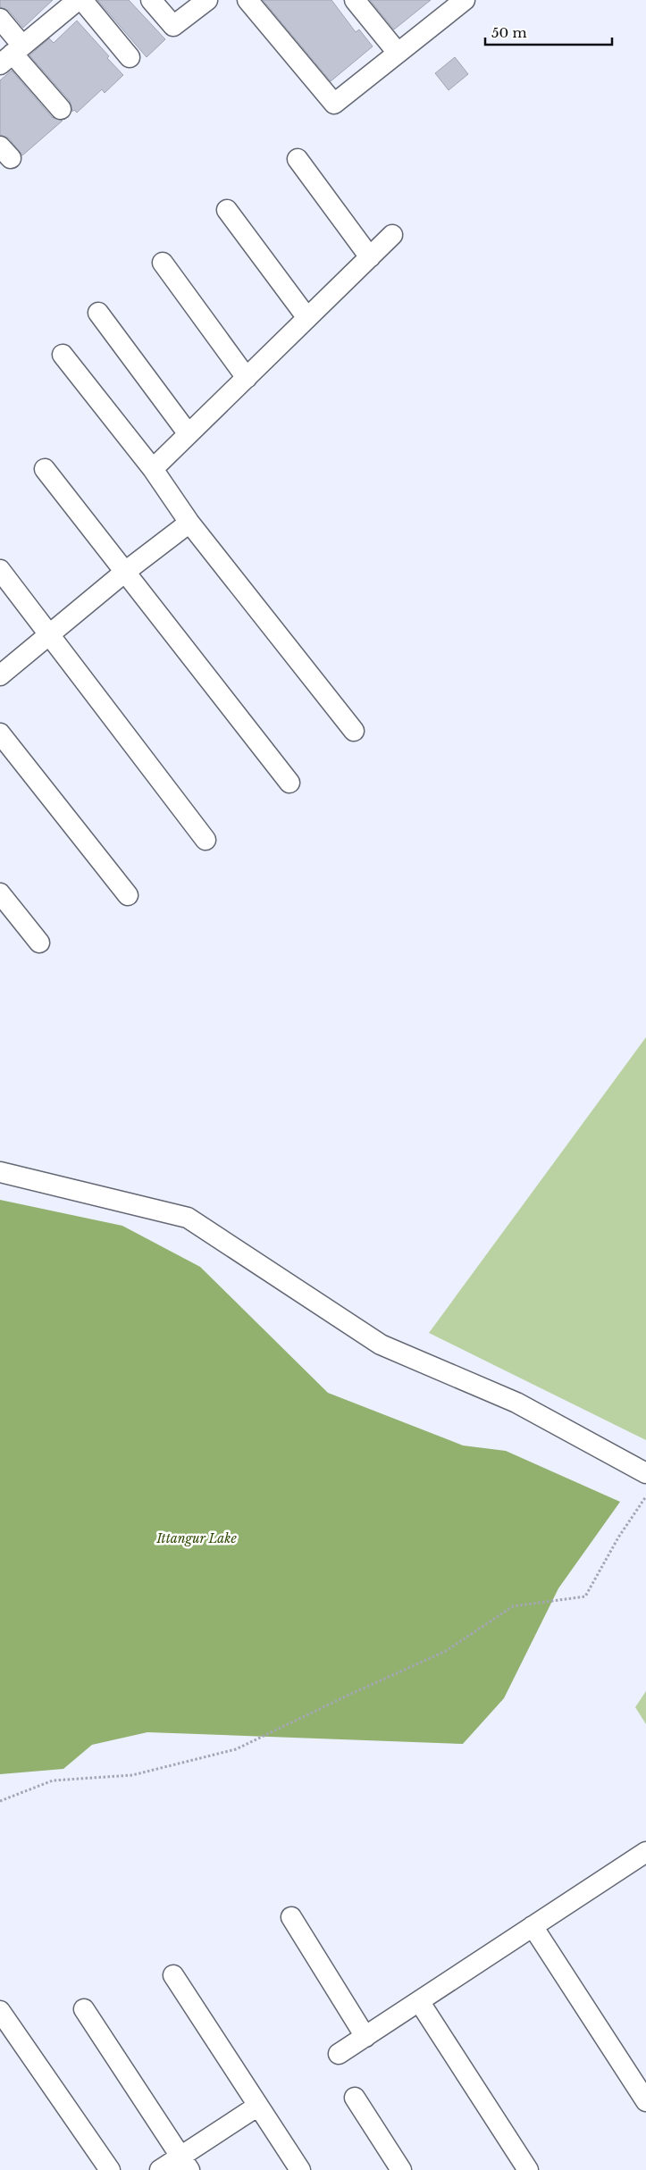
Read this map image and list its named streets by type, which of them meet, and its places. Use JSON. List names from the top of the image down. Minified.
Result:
{"water":["Ittangur Lake"],"scale_bar":"50 m"}
